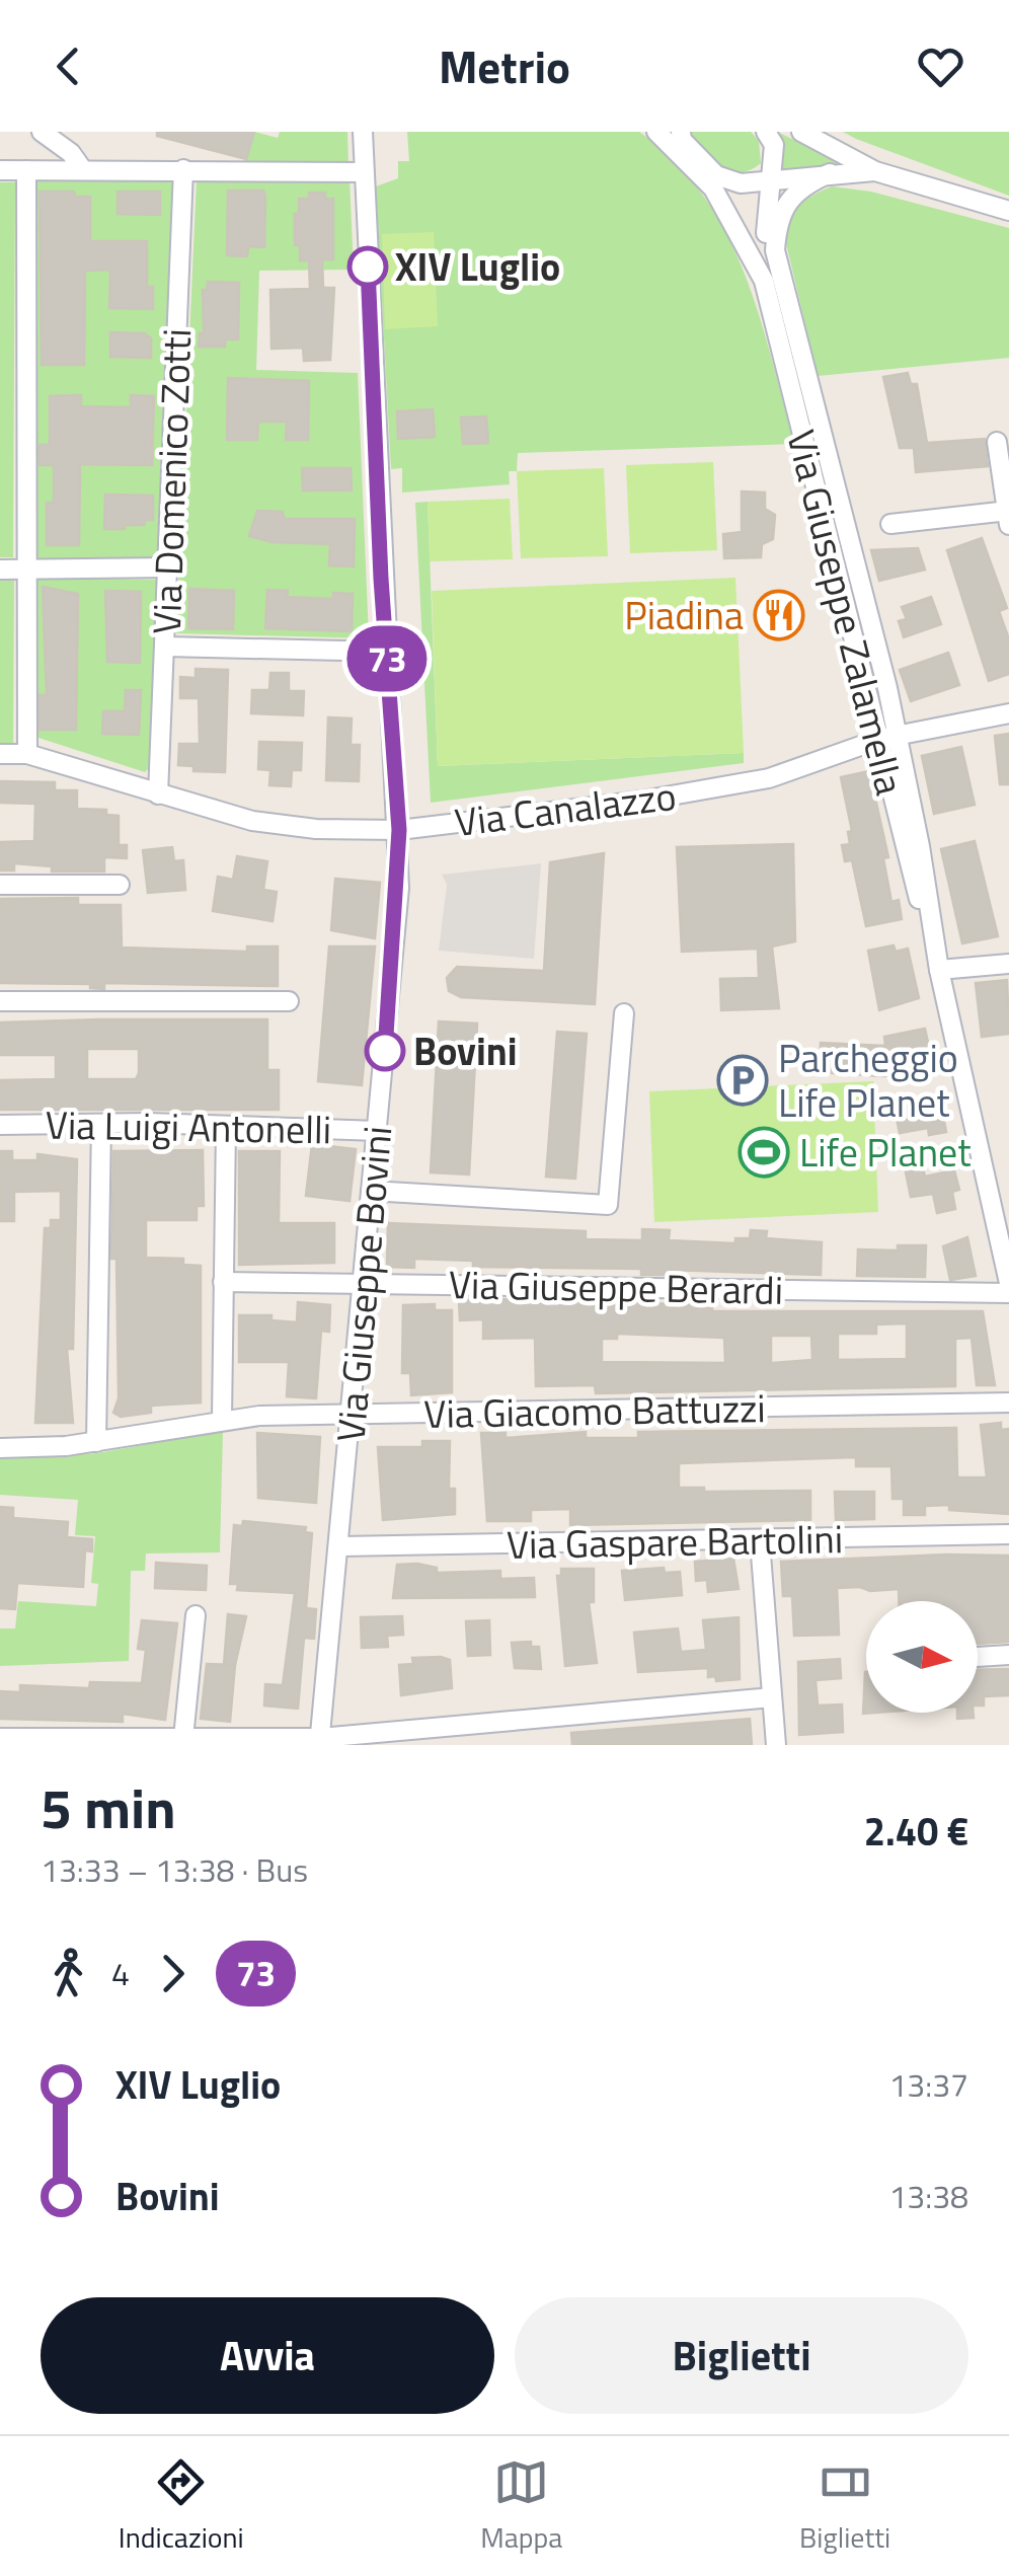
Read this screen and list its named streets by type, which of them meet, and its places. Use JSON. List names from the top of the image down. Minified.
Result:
{"streets":{"street":["Via Domenico Zotti","Via Giuseppe Zalamella","Via Canalazzo","Via Luigi Antonelli","Via Giuseppe Bovini","Via Giuseppe Berardi","Via Giacomo Battuzzi","Via Gaspare Bartolini"]},"crossings":[["Via Domenico Zotti","Via Canalazzo"],["Via Giuseppe Zalamella","Via Canalazzo"],["Via Canalazzo","Via Giuseppe Bovini"],["Via Luigi Antonelli","Via Giuseppe Bovini"],["Via Giuseppe Bovini","Via Giuseppe Berardi"],["Via Giuseppe Bovini","Via Giacomo Battuzzi"],["Via Giuseppe Bovini","Via Gaspare Bartolini"]],"places":{"other":["XIV Luglio","Bovini"],"restaurant":["Piadina"],"parking":["Parcheggio Life Planet"],"sports":["Life Planet"]},"lines":["bus line 73"],"north":"right","page":{"header":"Metrio","on_map":"73","heading":["5 min","13:33 – 13:38 · Bus","2.40 €"],"legs":["4","73"],"list":[{"name":"XIV Luglio","value":"13:37"},{"name":"Bovini","value":"13:38"}],"buttons":["Avvia","Biglietti"],"tabs":["Indicazioni","Mappa","Biglietti"]}}
